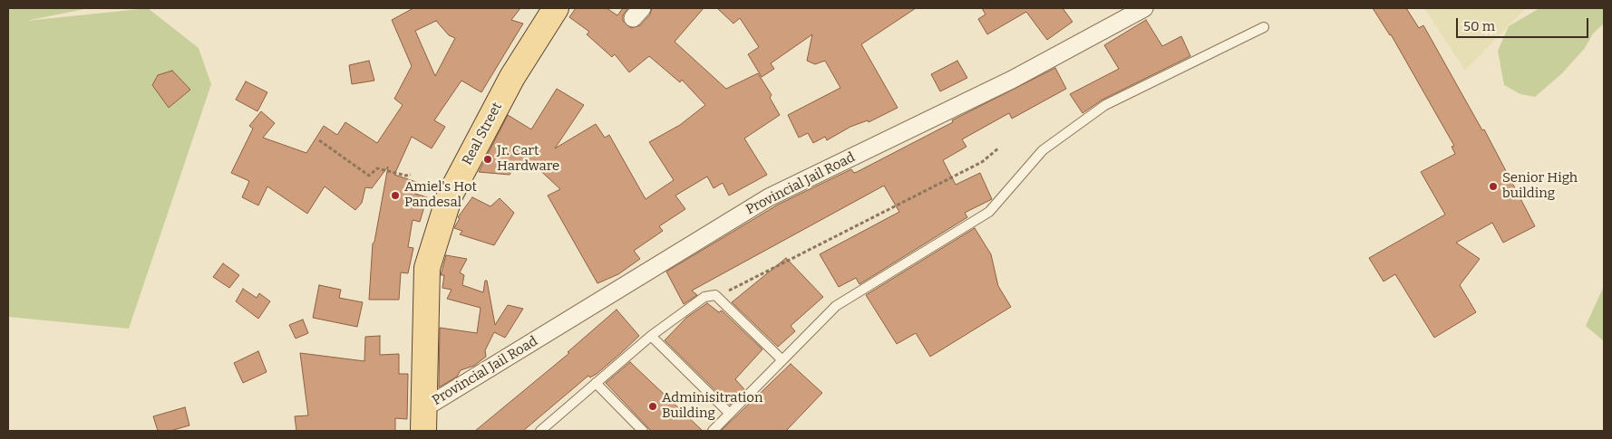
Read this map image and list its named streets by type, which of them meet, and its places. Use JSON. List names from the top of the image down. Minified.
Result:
{"streets":{"main road":["Real Street"],"street":["Provincial Jail Road"]},"crossings":[["Real Street","Provincial Jail Road"]],"places":["Jr. Cart Hardware","Senior High building","Amiel's Hot Pandesal","Adminisitration Building"],"scale_bar":"50 m"}
